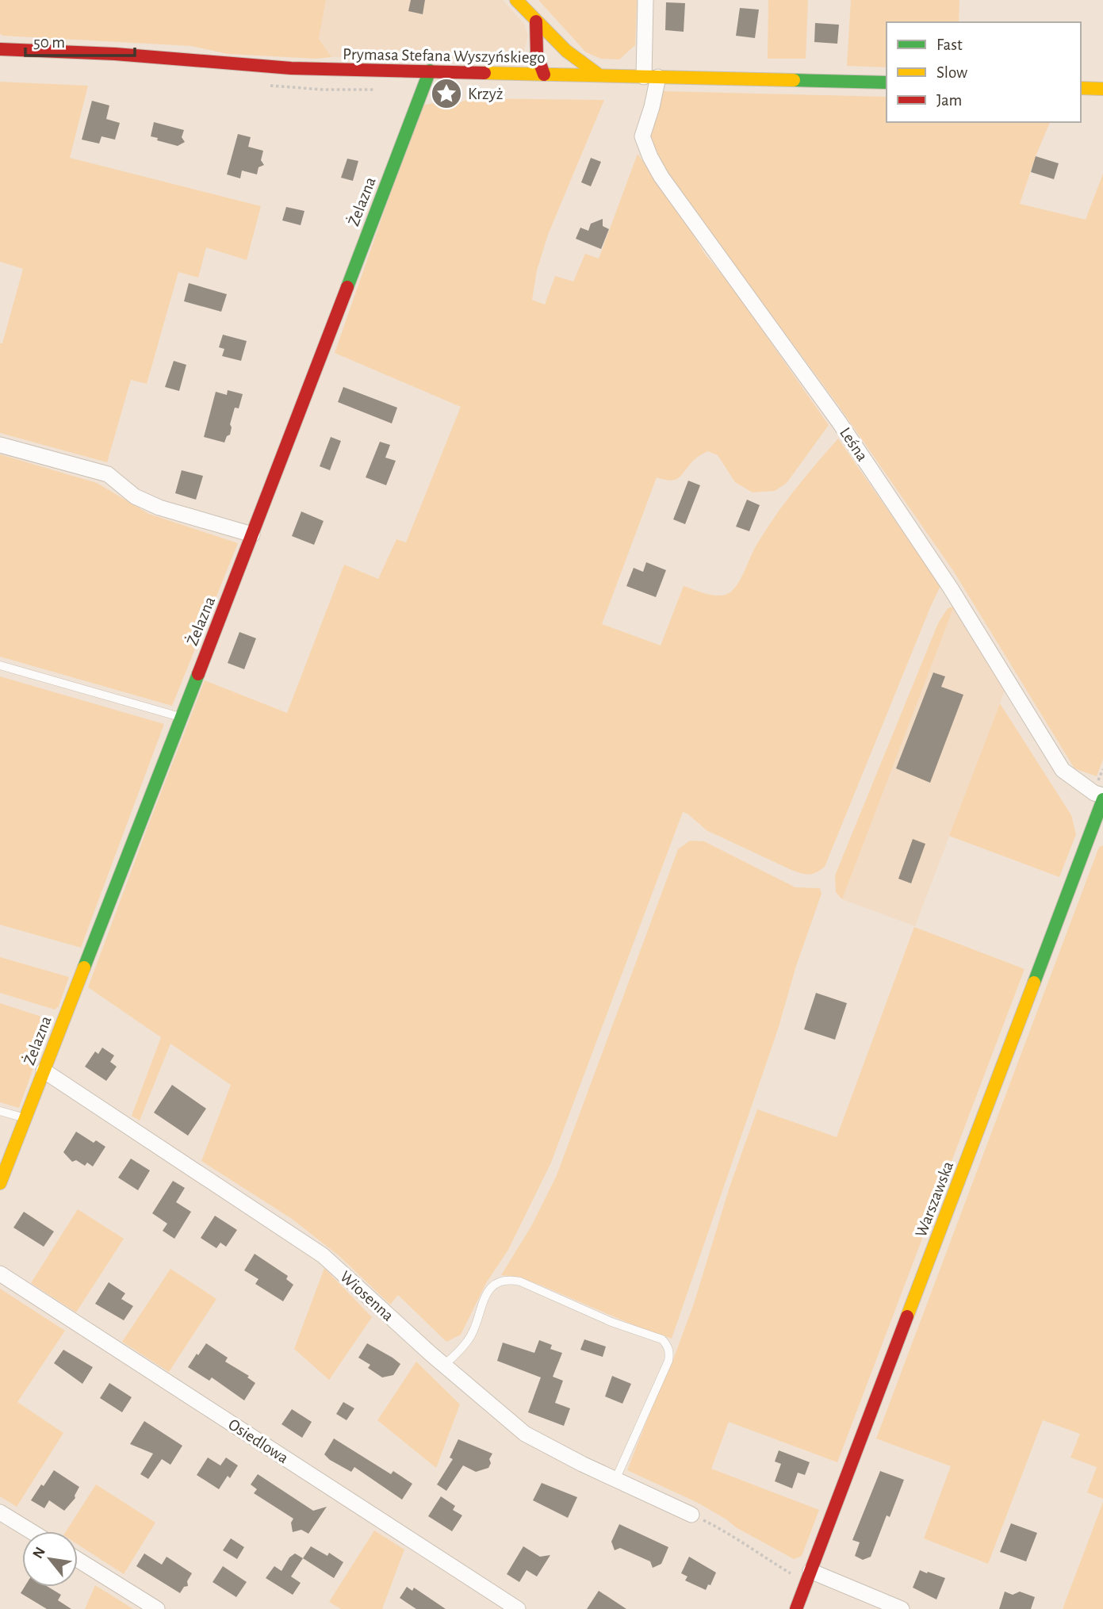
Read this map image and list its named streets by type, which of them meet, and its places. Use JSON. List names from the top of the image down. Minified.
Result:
{"streets":{"street":["Prymasa Stefana Wyszyńskiego","Żelazna","Leśna","Warszawska","Wiosenna","Osiedlowa"]},"crossings":[["Prymasa Stefana Wyszyńskiego","Żelazna"],["Prymasa Stefana Wyszyńskiego","Leśna"],["Żelazna","Wiosenna"],["Leśna","Warszawska"]],"places":{"place":["Krzyż"]},"legend":["Fast","Slow","Jam"],"scale_bar":"50 m","north":"top left"}
